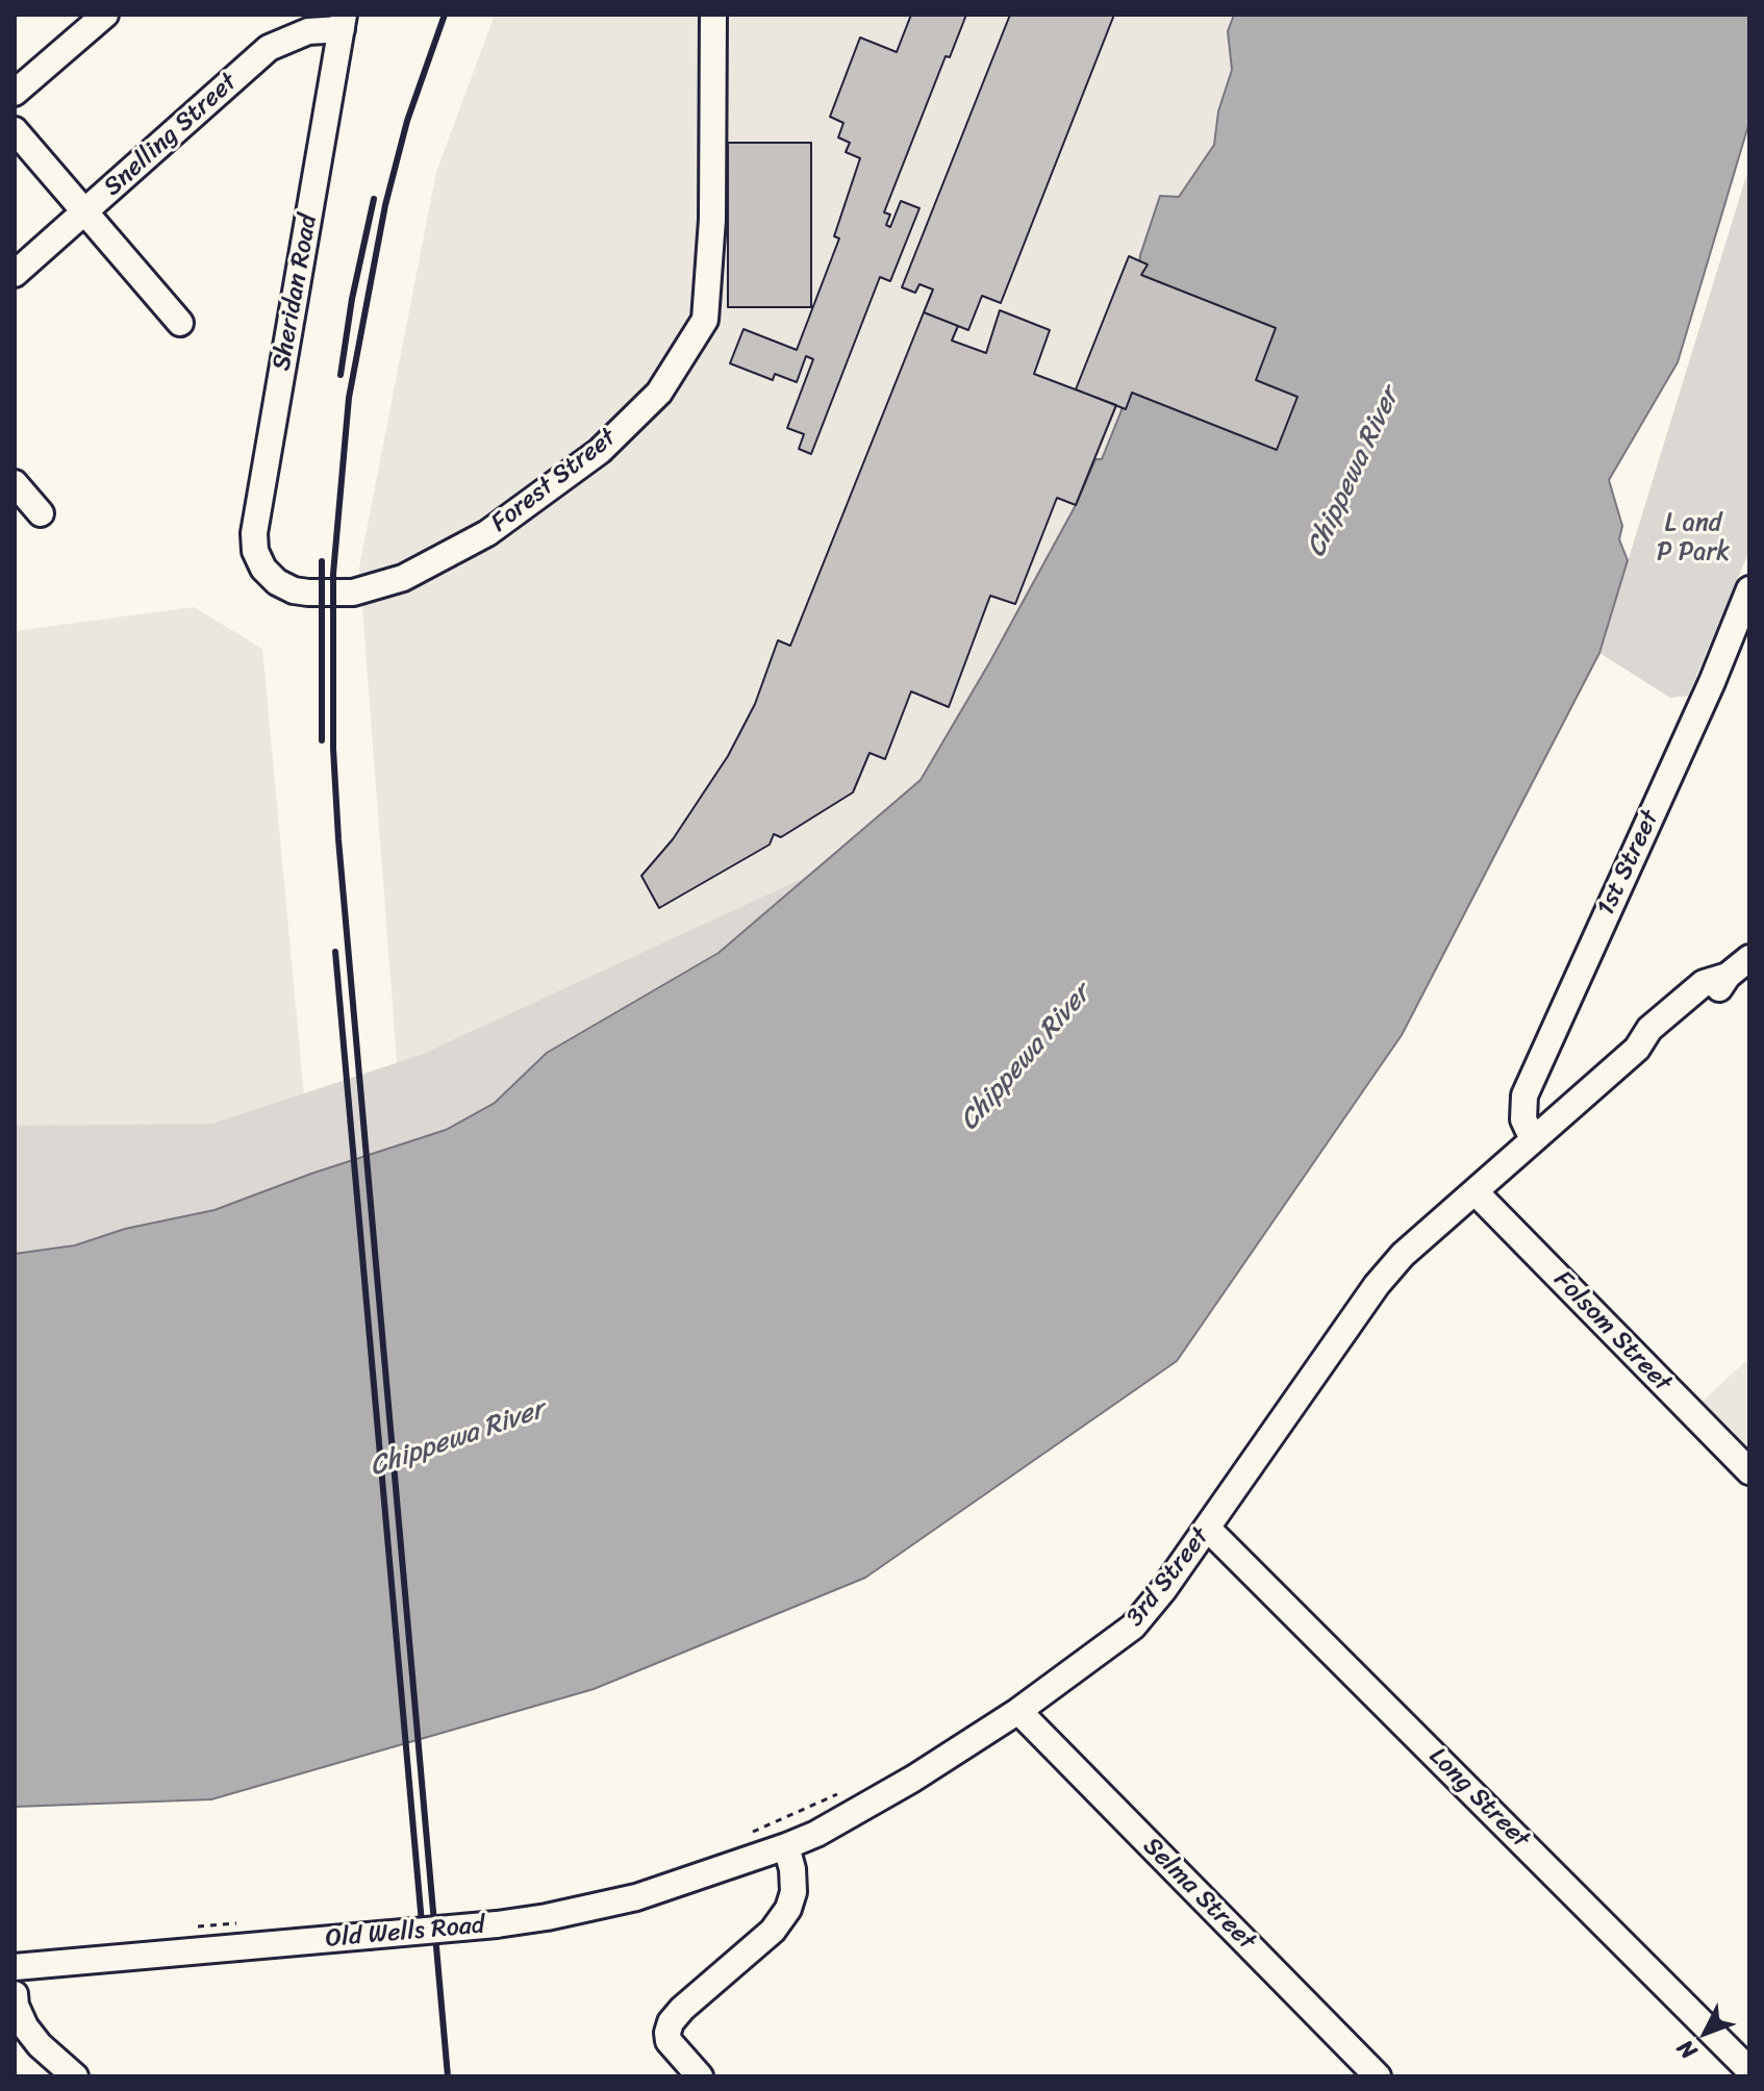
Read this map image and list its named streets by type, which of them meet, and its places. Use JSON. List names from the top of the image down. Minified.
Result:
{"streets":{"street":["Snelling Street","Sheridan Road","Forest Street","1st Street","Folsom Street","3rd Street","Long Street","Selma Street","Old Wells Road"]},"crossings":[["Snelling Street","Sheridan Road"],["Sheridan Road","Forest Street"],["1st Street","3rd Street"],["Folsom Street","3rd Street"],["3rd Street","Long Street"],["3rd Street","Selma Street"],["3rd Street","Old Wells Road"]],"water":["Chippewa River"],"parks":["L and P Park"],"north":"bottom left"}
